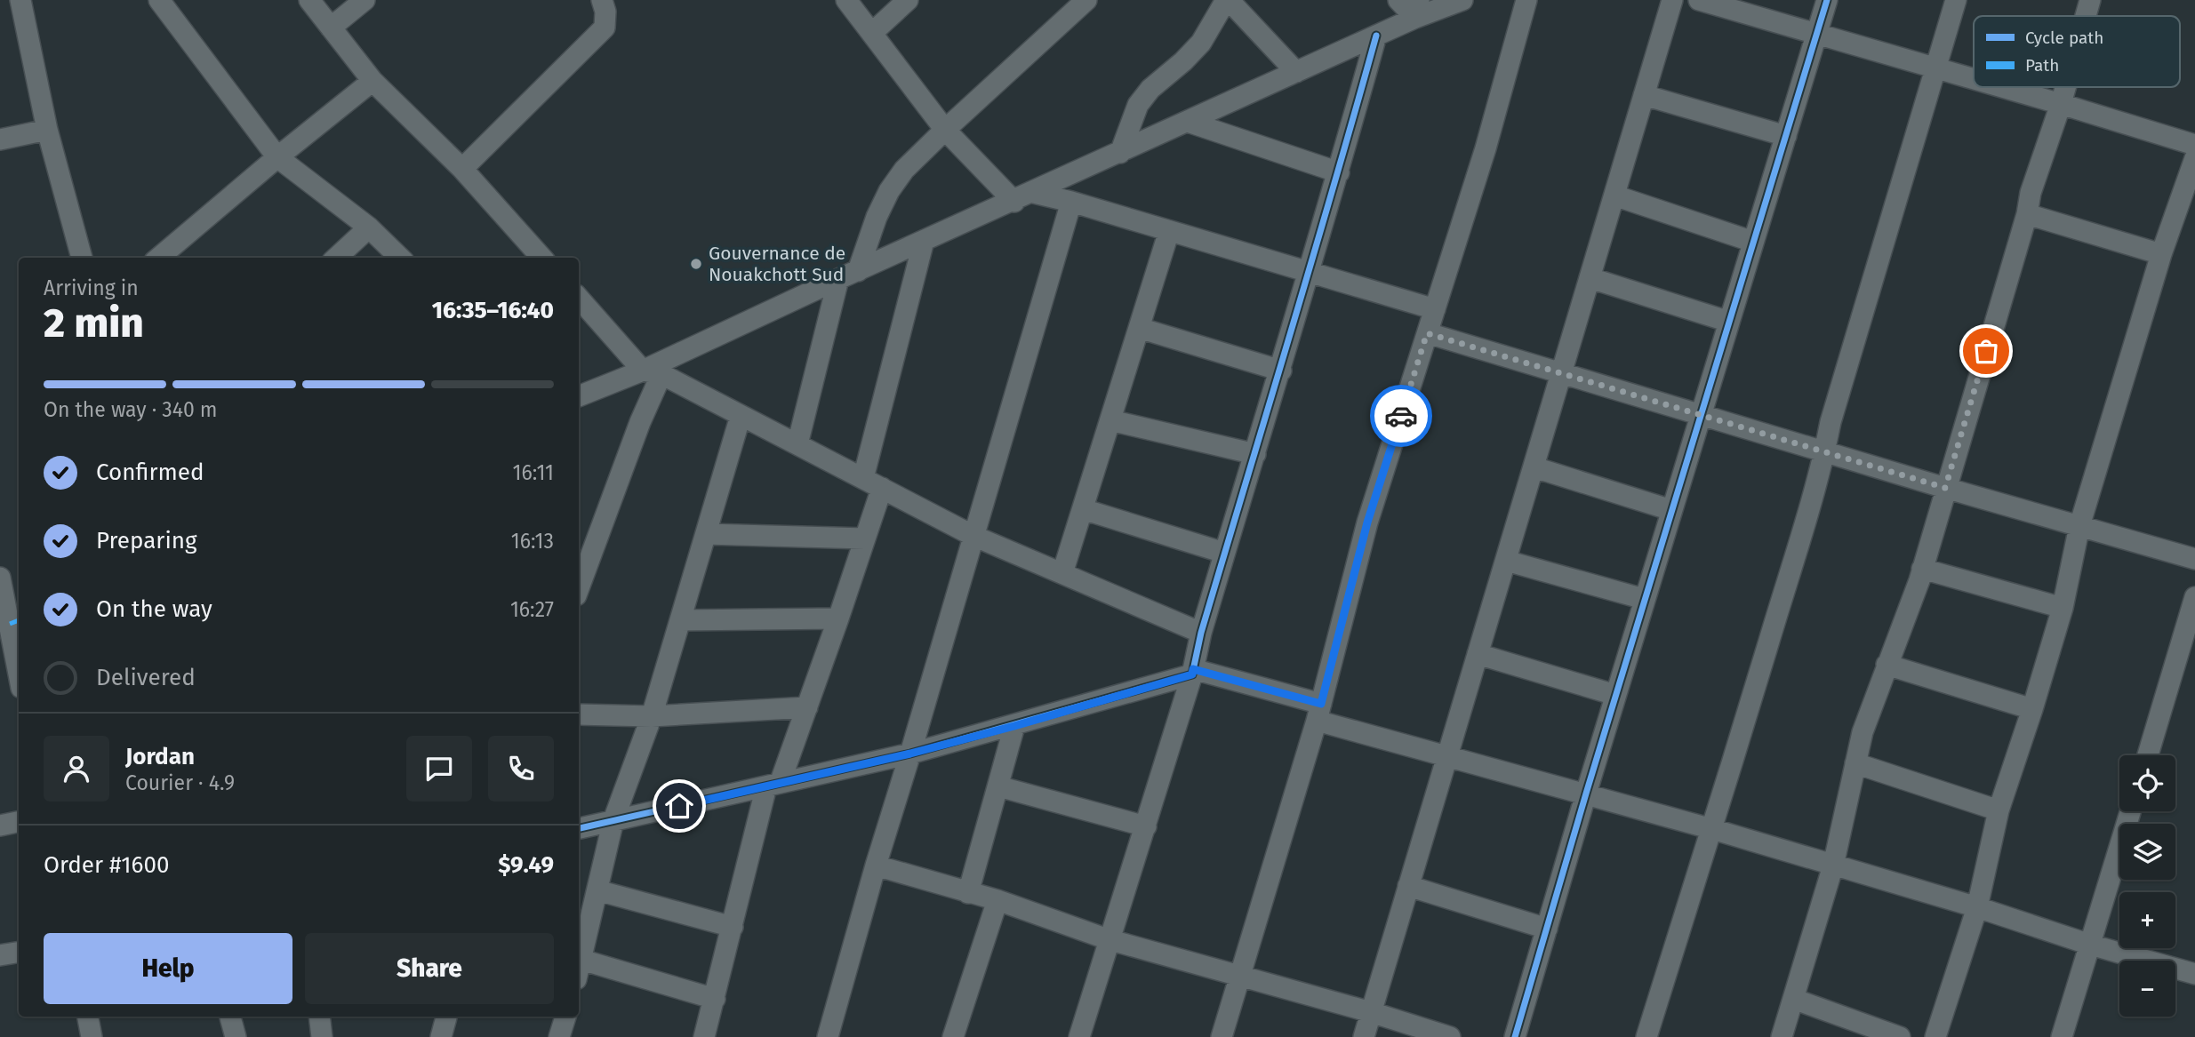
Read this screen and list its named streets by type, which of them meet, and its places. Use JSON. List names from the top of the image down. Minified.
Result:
{"places":["Gouvernance de Nouakchott Sud"],"legend":["Cycle path","Path"],"page":{"heading":["2 min","Arriving in","16:35–16:40"],"panel":["Jordan","Courier · 4.9","Order #1600","$9.49"],"bar":"On the way · 340 m","list":[["Confirmed","16:11"],["Preparing","16:13"],["On the way","16:27"],"Delivered"],"map_buttons":["+","−"],"buttons":["Help","Share"]}}
